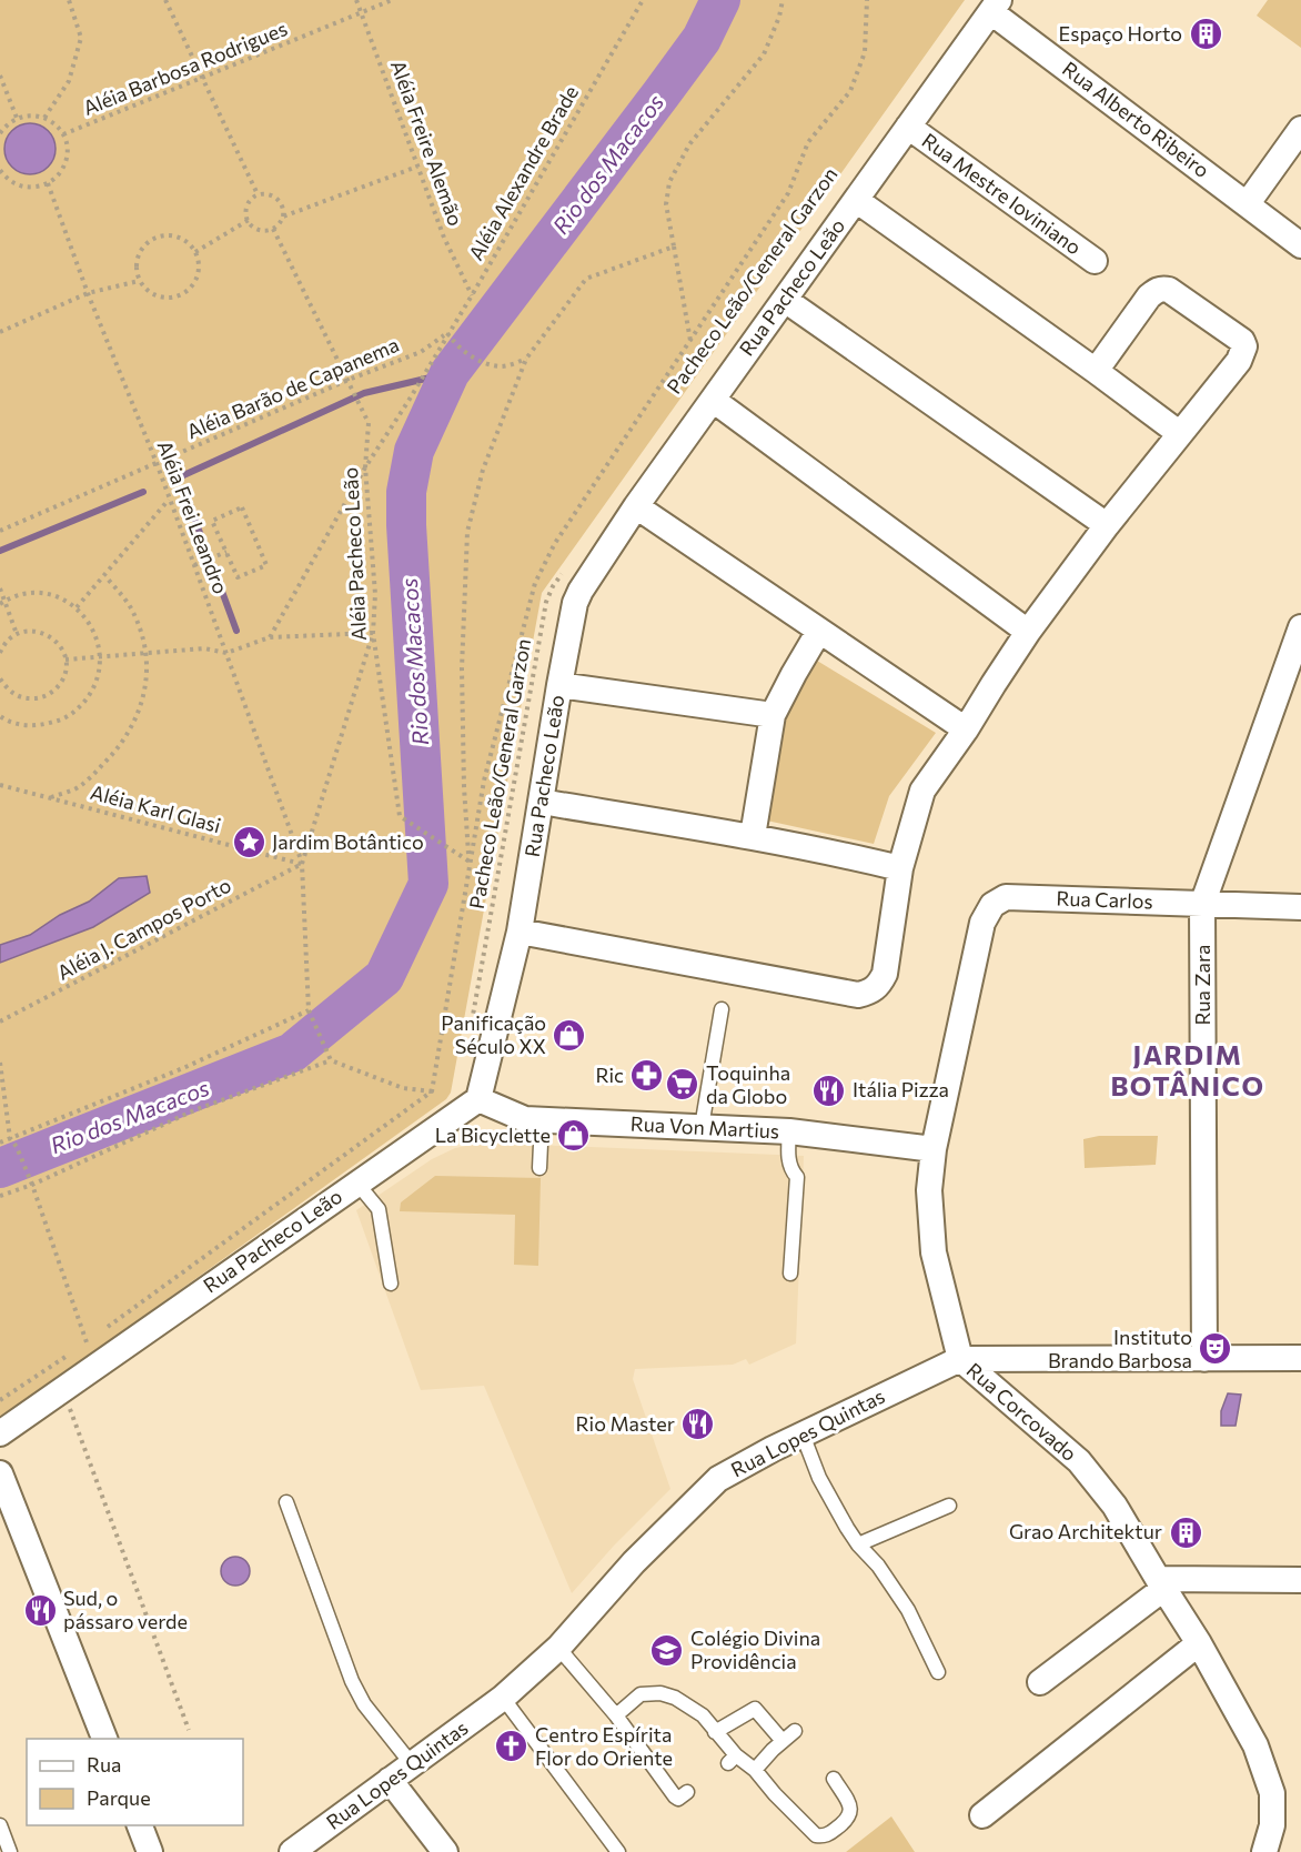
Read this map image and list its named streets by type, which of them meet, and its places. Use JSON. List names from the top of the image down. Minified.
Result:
{"streets":{"street":["Rua Alberto Ribeiro","Rua Mestre Ioviniano","Rua Pacheco Leão","Rua Carlos","Rua Zara","Rua Von Martius","Rua Corcovado","Rua Lopes Quintas"],"path":["Aléia Barbosa Rodrigues","Aléia Freire Alemão","Aléia Alexandre Brade","Pacheco Leão/General Garzon","Aléia Barão de Capanema","Aléia Frei Leandro","Aléia Pacheco Leão","Aléia Karl Glasi","Aléia J. Campos Porto"]},"crossings":[["Aléia Barbosa Rodrigues","Aléia Freire Alemão"],["Rua Alberto Ribeiro","Rua Pacheco Leão"],["Aléia Freire Alemão","Aléia Alexandre Brade"],["Aléia Alexandre Brade","Aléia Barão de Capanema"],["Aléia Alexandre Brade","Aléia Pacheco Leão"],["Rua Mestre Ioviniano","Rua Pacheco Leão"],["Rua Pacheco Leão","Rua Von Martius"],["Aléia Barão de Capanema","Aléia Frei Leandro"],["Aléia Barão de Capanema","Aléia Pacheco Leão"],["Aléia Frei Leandro","Aléia Karl Glasi"],["Aléia Frei Leandro","Aléia J. Campos Porto"],["Aléia Karl Glasi","Aléia J. Campos Porto"],["Rua Carlos","Rua Zara"],["Rua Carlos","Rua Corcovado"],["Rua Zara","Rua Lopes Quintas"],["Rua Von Martius","Rua Corcovado"],["Rua Corcovado","Rua Lopes Quintas"]],"districts":["JARDIM BOTÂNICO"],"water":["Rio dos Macacos"],"places":{"building":["Espaço Horto","Grao Architektur"],"place":["Jardim Botântico"],"shop":["Panificação Século XX","La Bicyclette"],"pharmacy":["Ric"],"supermarket":["Toquinha da Globo"],"restaurant":["Itália Pizza","Rio Master","Sud, o pássaro verde"],"theatre":["Instituto Brando Barbosa"],"school or university":["Colégio Divina Providência"],"church":["Centro Espírita Flor do Oriente"]},"legend":["Rua","Parque"]}
